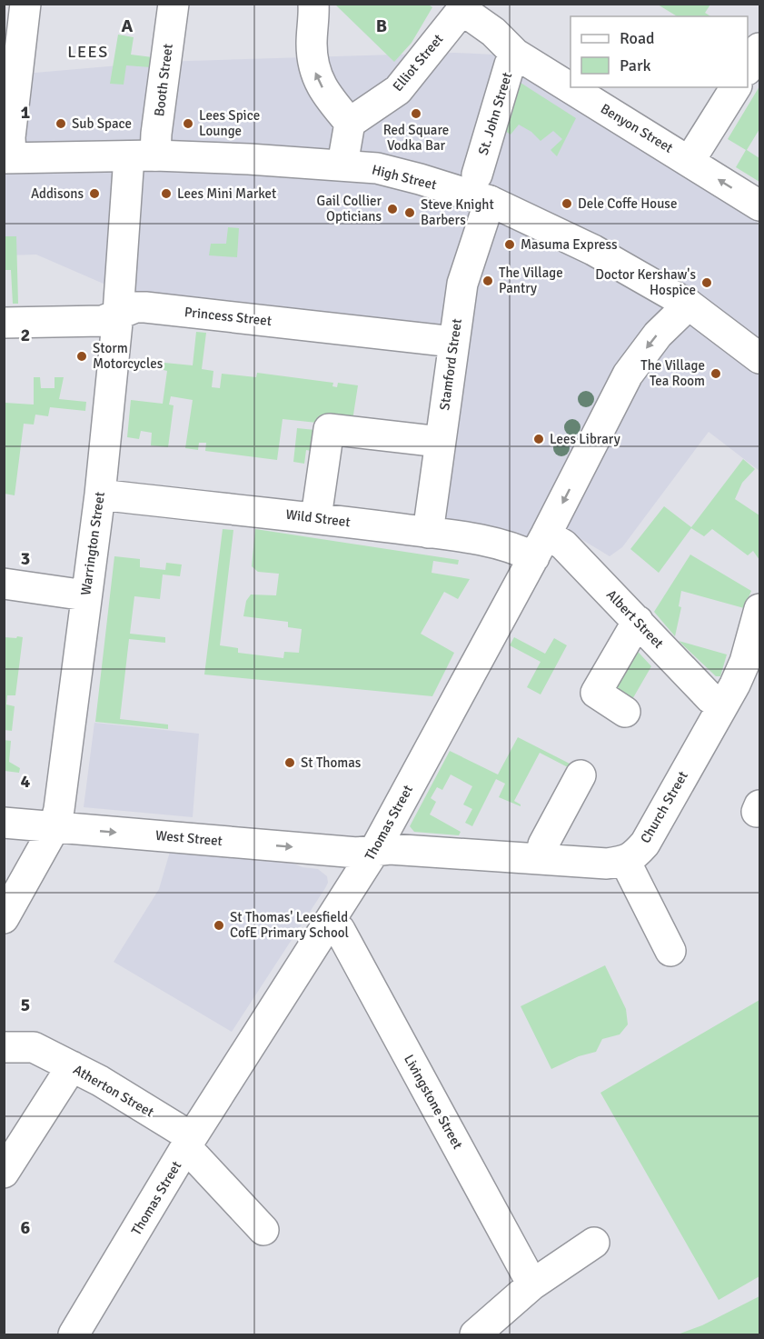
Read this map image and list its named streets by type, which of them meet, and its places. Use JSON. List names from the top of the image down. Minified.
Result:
{"streets":{"street":["Elliot Street","Booth Street","St. John Street","Benyon Street","High Street","Princess Street","Stamford Street","Wild Street","Warrington Street","Albert Street","Church Street","Thomas Street","West Street","Atherton Street","Livingstone Street"]},"crossings":[["Elliot Street","Benyon Street"],["Booth Street","High Street"],["Booth Street","Warrington Street"],["St. John Street","Benyon Street"],["St. John Street","High Street"],["St. John Street","Stamford Street"],["High Street","Stamford Street"],["High Street","Warrington Street"],["High Street","Thomas Street"],["Princess Street","Stamford Street"],["Princess Street","Warrington Street"],["Stamford Street","Wild Street"],["Wild Street","Warrington Street"],["Wild Street","Albert Street"],["Wild Street","Thomas Street"],["Warrington Street","West Street"],["Albert Street","Church Street"],["Albert Street","Thomas Street"],["Thomas Street","West Street"],["Thomas Street","Atherton Street"],["Thomas Street","Livingstone Street"]],"one_way":["West Street"],"districts":["LEES"],"places":["Red Square Vodka Bar","Sub Space","Lees Spice Lounge","Addisons","Lees Mini Market","Dele Coffe House","Gail Collier Opticians","Steve Knight Barbers","Masuma Express","The Village Pantry","Doctor Kershaw's Hospice","Storm Motorcycles","The Village Tea Room","Lees Library","St Thomas","St Thomas' Leesfield CofE Primary School"],"legend":["Road","Park"],"grid":{"columns":["A","B"],"rows":["1","2","3","4","5","6"]}}
